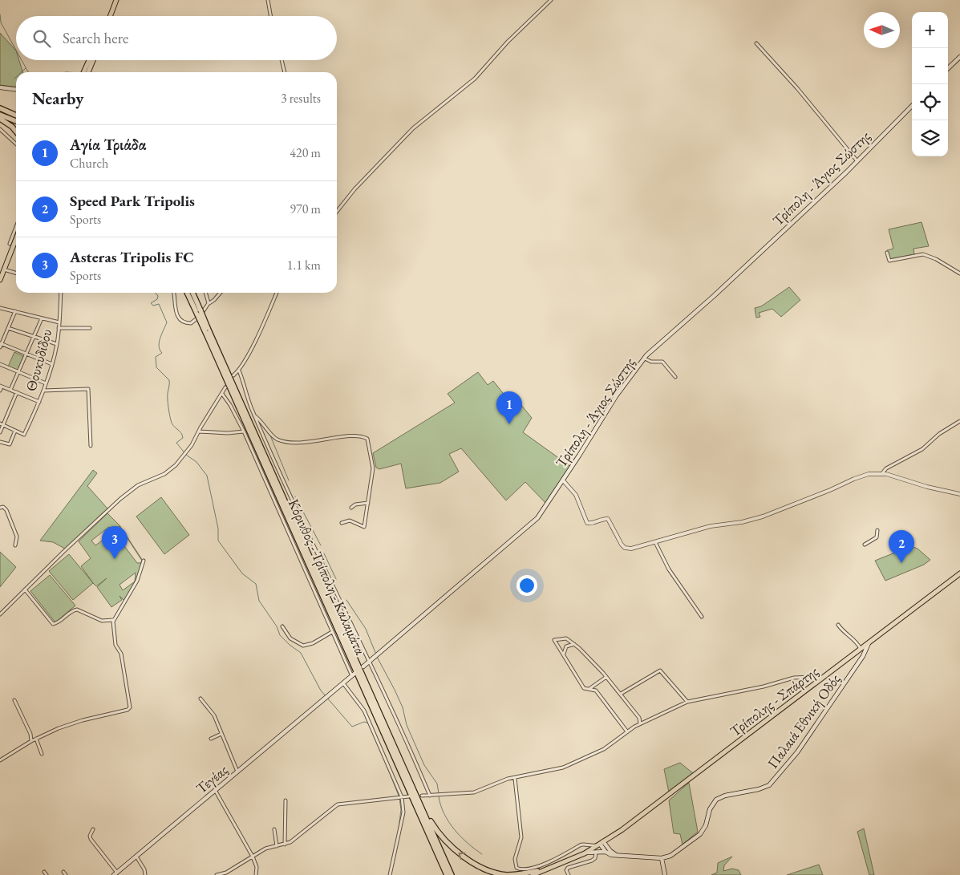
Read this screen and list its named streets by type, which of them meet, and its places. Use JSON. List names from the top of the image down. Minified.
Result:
{"streets":{"highway":["Κόρινθος - Τρίπολη - Καλαμάτα"],"main road":["Τρίπολη - Άγιος Σώστης","Τρίπολης - Σπάρτης","Παλαιά Εθνική Οδός","Τεγέας"],"street":["Θουκυδίδου"]},"crossings":[["Τρίπολης - Σπάρτης","Παλαιά Εθνική Οδός"]],"north":"left","page":{"map_buttons":["+","−"],"search":"Search here","heading":["Nearby","3 results"],"list":[{"mark":"1","name":"Αγία Τριάδα","note":"Church","value":"420 m"},{"mark":"2","name":"Speed Park Tripolis","note":"Sports","value":"970 m"},{"mark":"3","name":"Asteras Tripolis FC","note":"Sports","value":"1.1 km"}],"pins":["1","3","2"]}}
